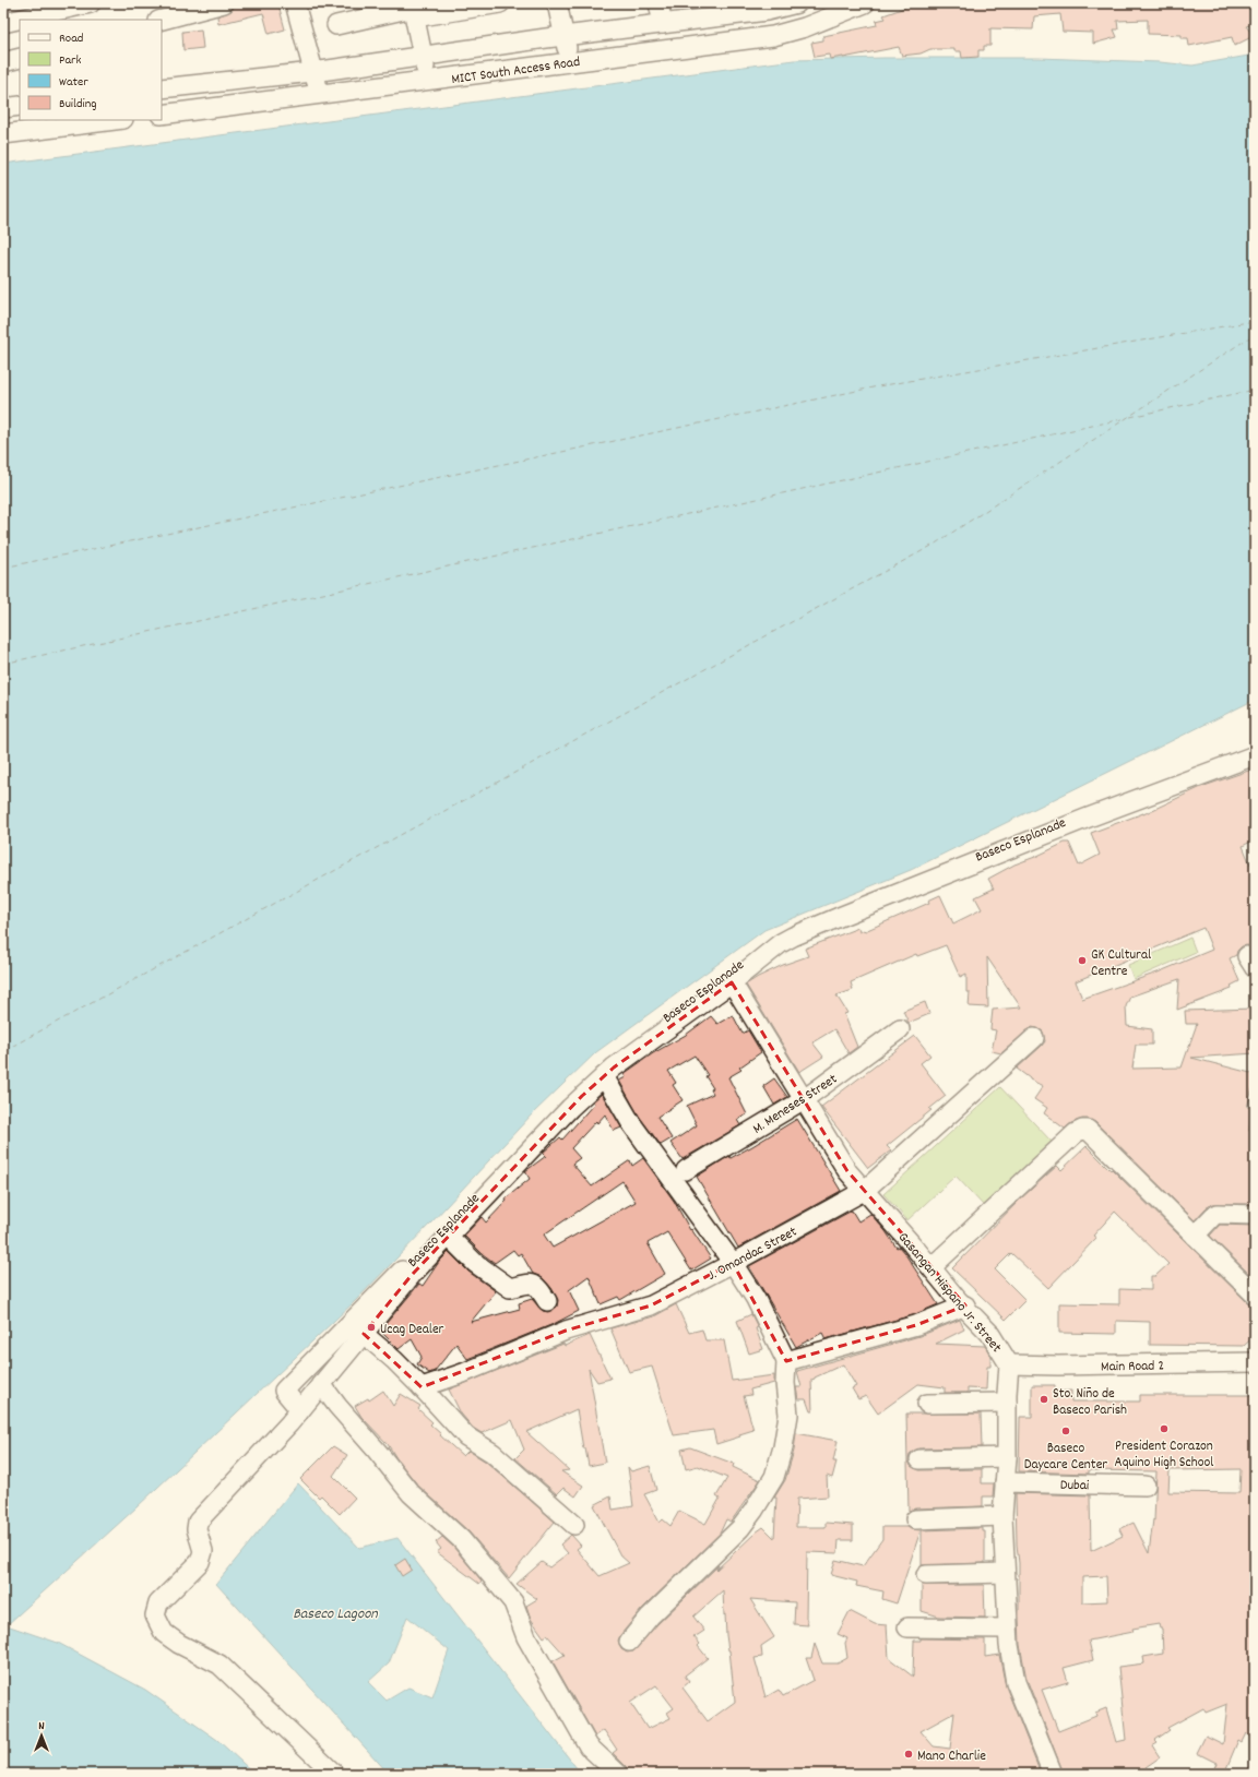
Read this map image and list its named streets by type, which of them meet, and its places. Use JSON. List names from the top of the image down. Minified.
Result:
{"streets":{"street":["MICT South Access Road","Baseco Esplanade","M. Meneses Street","J. Omandac Street","Gasangan Hispano Jr. Street","Main Road 2","Dubai"]},"crossings":[["M. Meneses Street","Gasangan Hispano Jr. Street"],["J. Omandac Street","Gasangan Hispano Jr. Street"],["Gasangan Hispano Jr. Street","Main Road 2"],["Gasangan Hispano Jr. Street","Dubai"]],"water":["Baseco Lagoon"],"places":["GK Cultural Centre","Ucag Dealer","Sto. Niño de Baseco Parish","President Corazon Aquino High School","Baseco Daycare Center","Mano Charlie"],"legend":["Road","Park","Water","Building"],"north":"top"}
